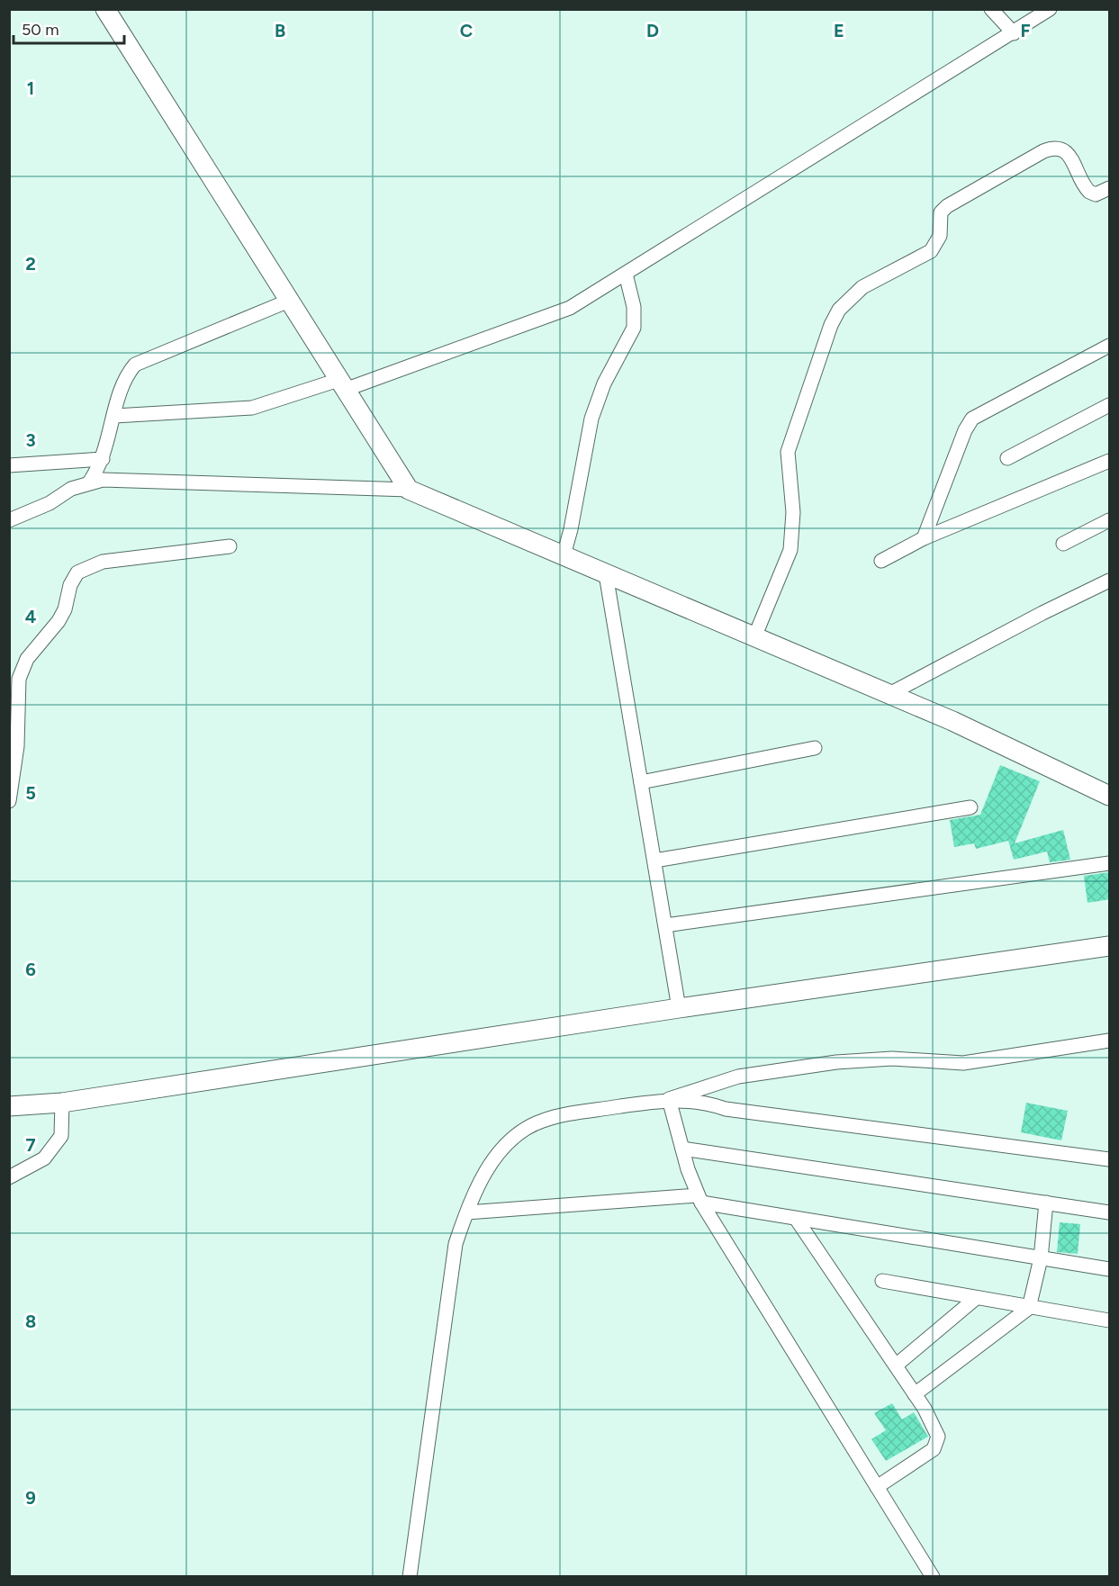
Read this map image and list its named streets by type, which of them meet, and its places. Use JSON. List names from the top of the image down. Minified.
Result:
{"scale_bar":"50 m","grid":{"columns":["B","C","D","E","F"],"rows":["1","2","3","4","5","6","7","8","9"]}}
